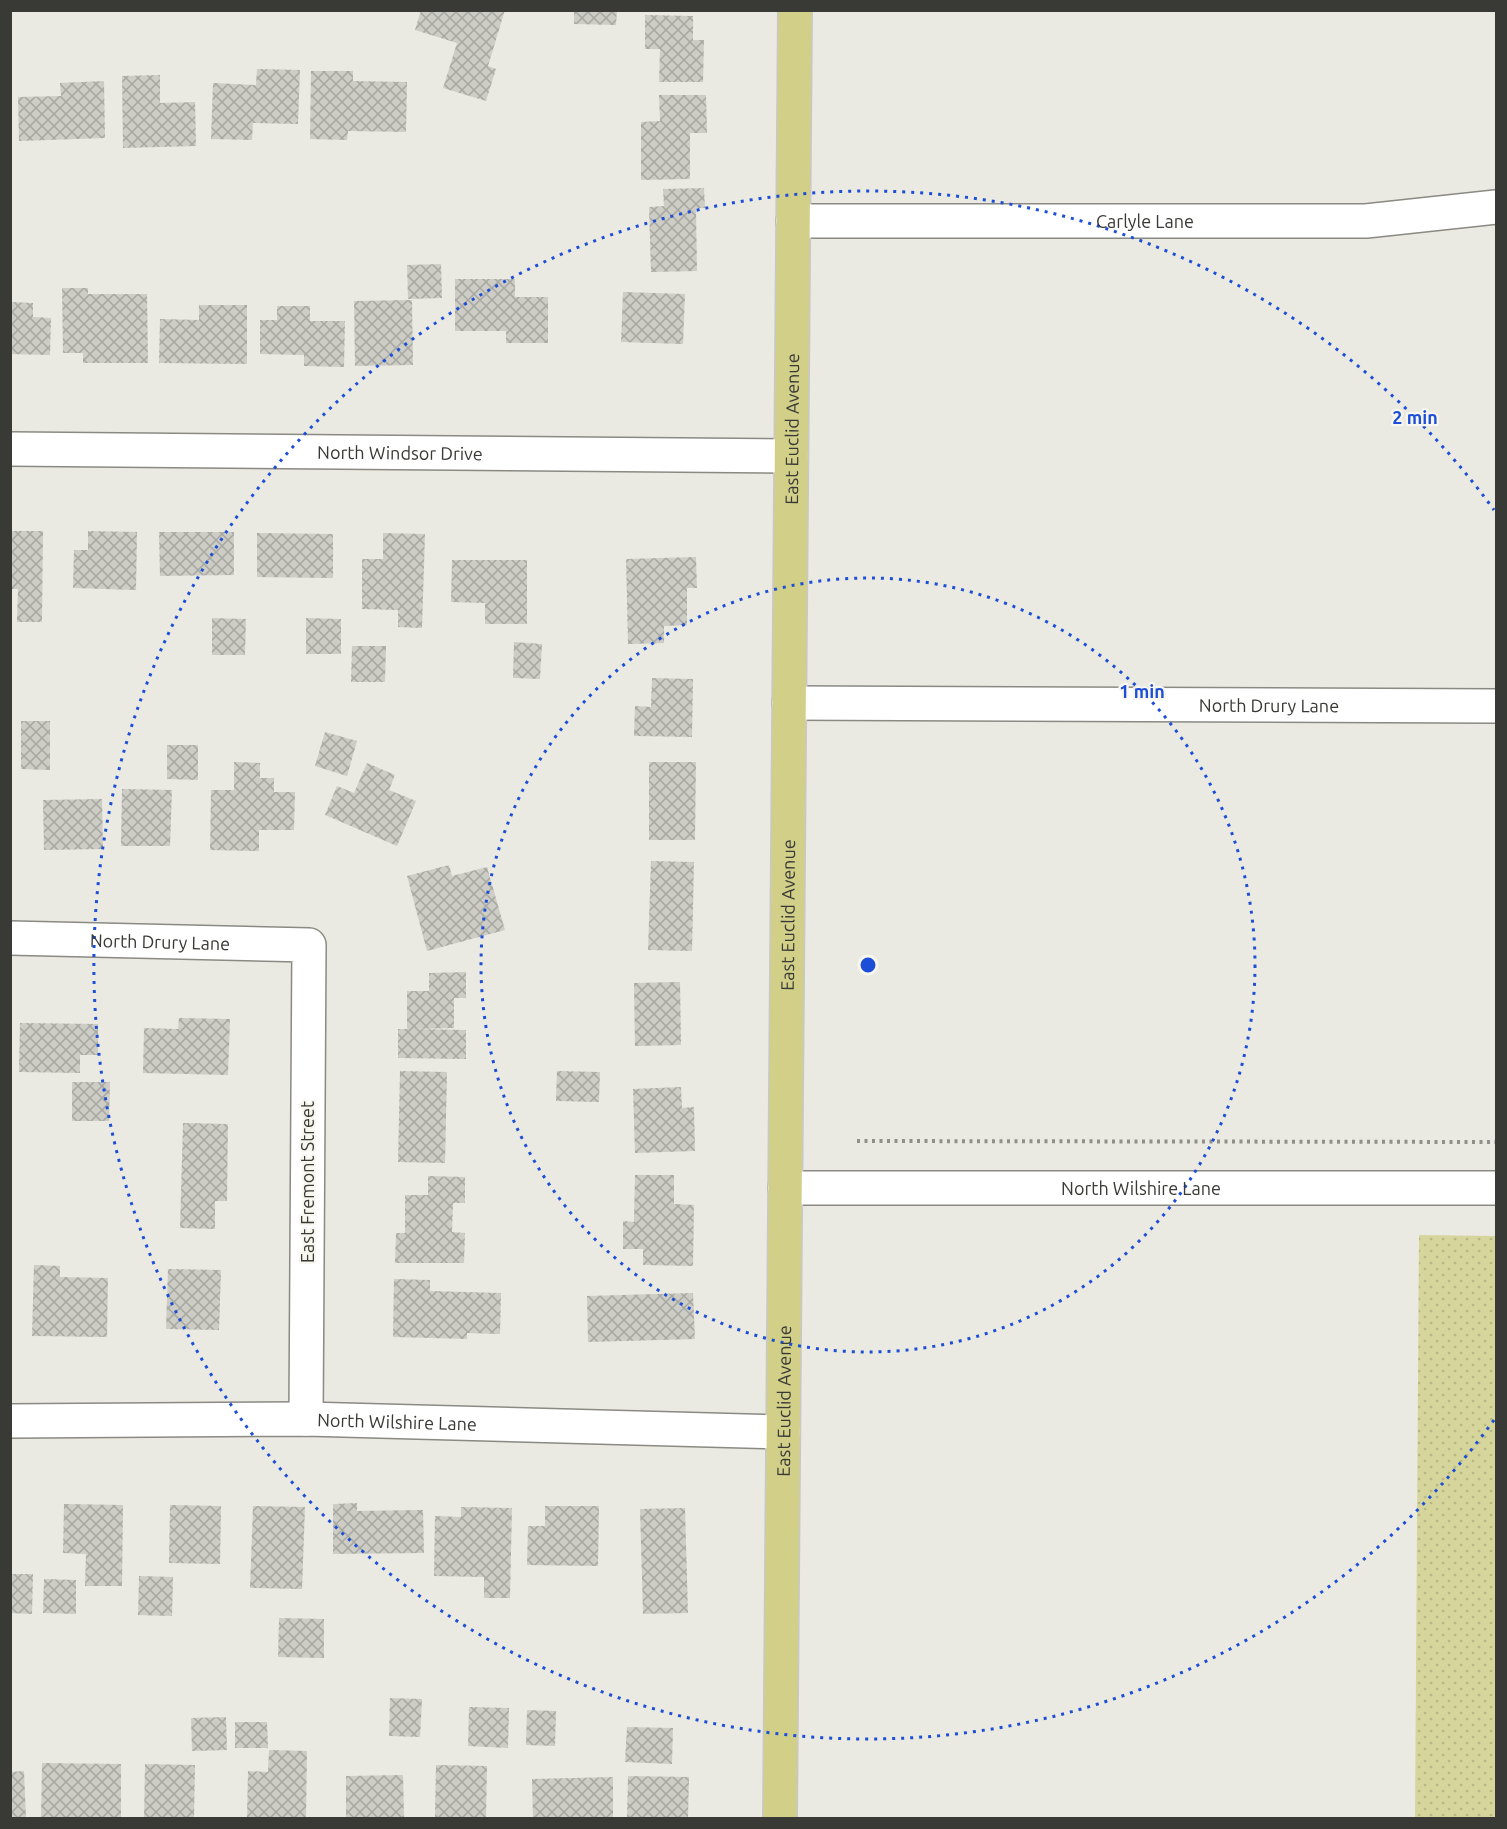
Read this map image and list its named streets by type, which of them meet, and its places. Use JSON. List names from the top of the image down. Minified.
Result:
{"streets":{"main road":["East Euclid Avenue"],"street":["Carlyle Lane","North Windsor Drive","North Drury Lane","East Fremont Street","North Wilshire Lane"]},"crossings":[["Carlyle Lane","East Euclid Avenue"],["East Euclid Avenue","North Windsor Drive"],["East Euclid Avenue","North Drury Lane"],["East Euclid Avenue","North Wilshire Lane"],["North Drury Lane","East Fremont Street"],["East Fremont Street","North Wilshire Lane"]],"rings":["2 min","1 min"]}
